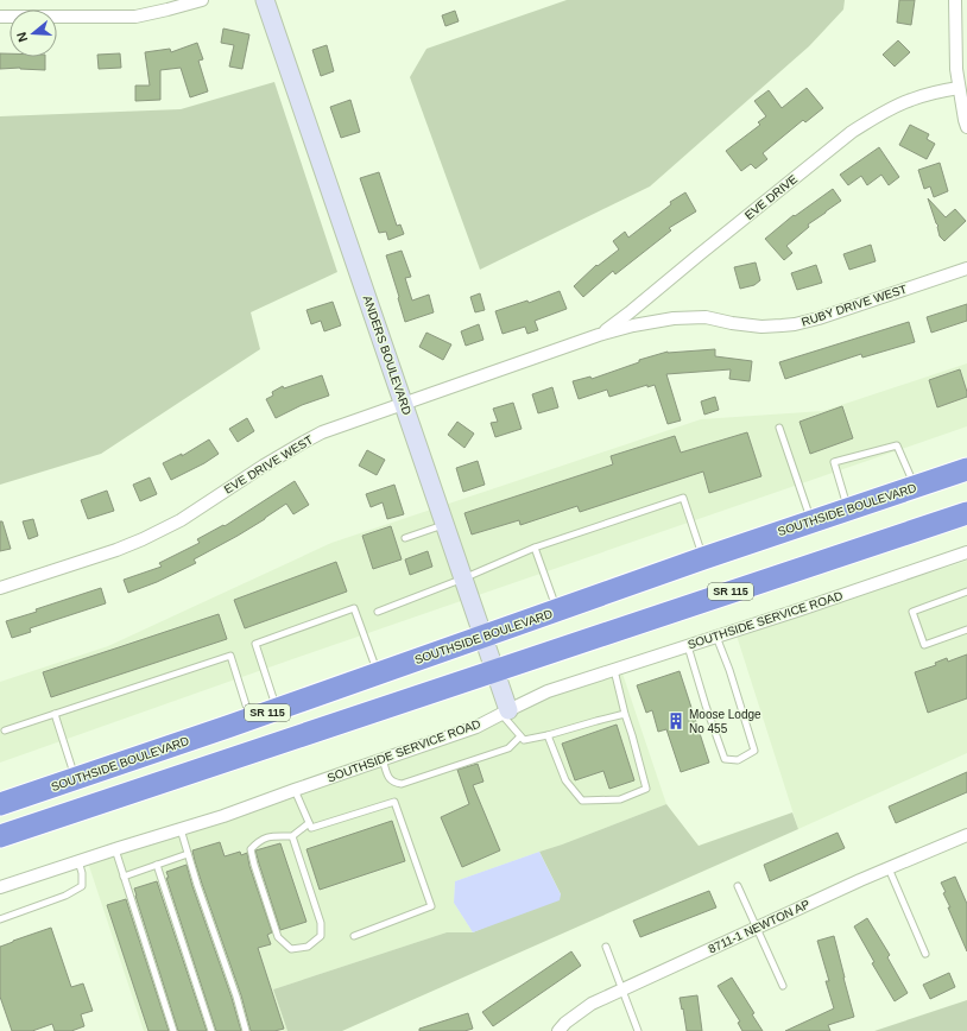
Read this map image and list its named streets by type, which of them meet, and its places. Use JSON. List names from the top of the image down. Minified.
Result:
{"streets":{"highway":["SOUTHSIDE BOULEVARD","SR 115"],"street":["EVE DRIVE","RUBY DRIVE WEST","ANDERS BOULEVARD","EVE DRIVE WEST","SOUTHSIDE SERVICE ROAD","8711-1 NEWTON AP"]},"crossings":[["EVE DRIVE","RUBY DRIVE WEST"],["EVE DRIVE","EVE DRIVE WEST"],["RUBY DRIVE WEST","EVE DRIVE WEST"],["ANDERS BOULEVARD","EVE DRIVE WEST"],["ANDERS BOULEVARD","SOUTHSIDE BOULEVARD"],["ANDERS BOULEVARD","SR 115"],["ANDERS BOULEVARD","SOUTHSIDE SERVICE ROAD"]],"places":{"building":["Moose Lodge No 455"]},"north":"left"}
